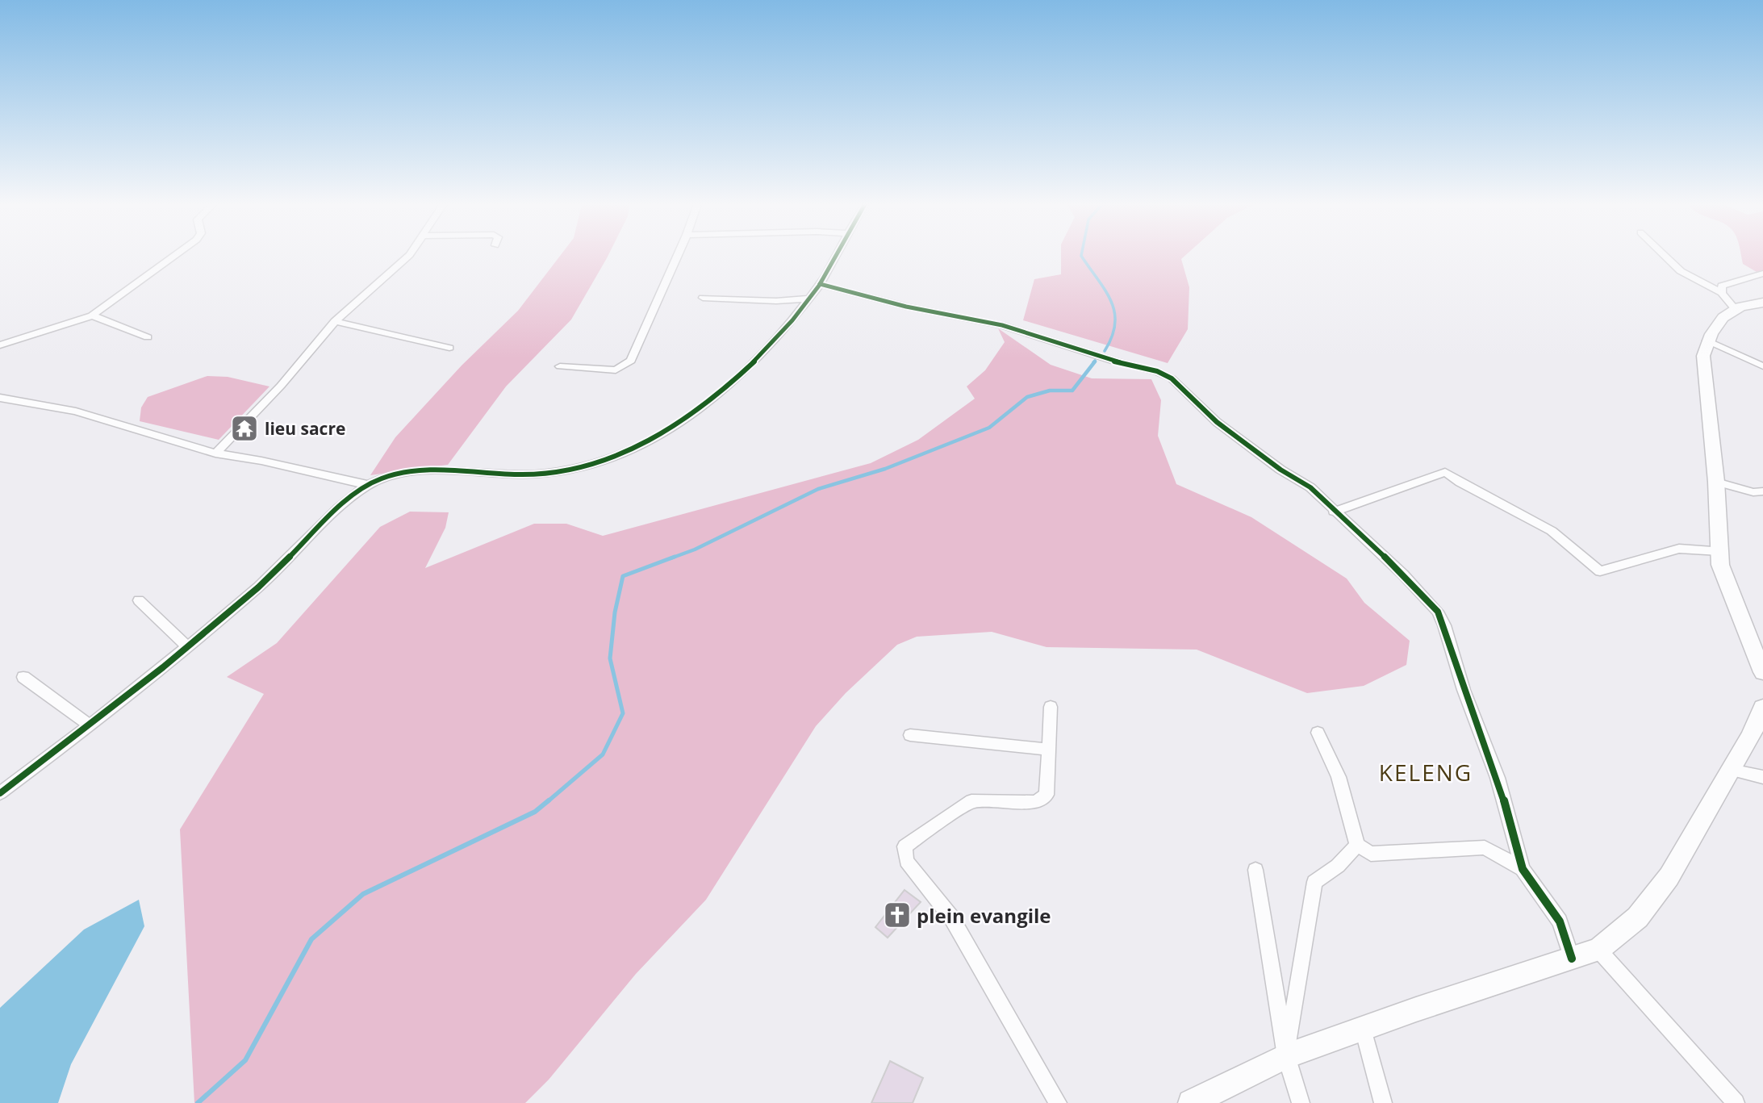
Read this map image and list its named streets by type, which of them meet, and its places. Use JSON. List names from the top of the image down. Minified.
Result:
{"districts":["KELENG"],"places":{"temple":["lieu sacre"],"church":["plein evangile"]}}
